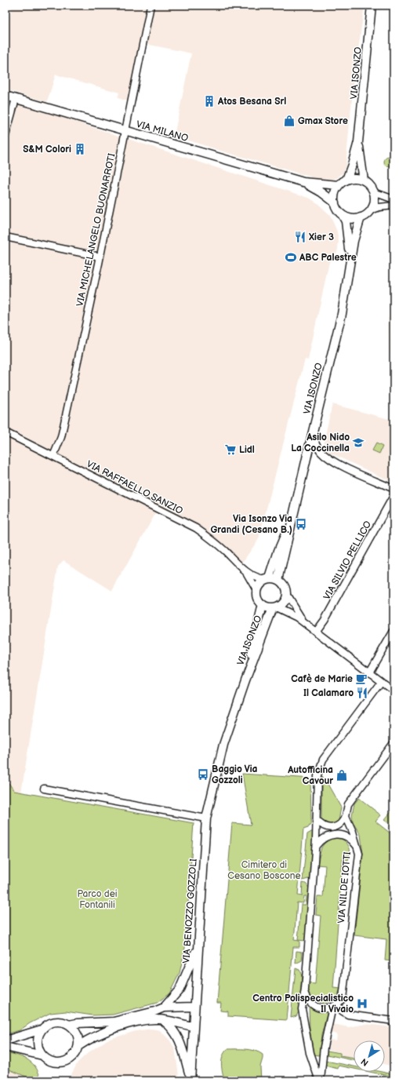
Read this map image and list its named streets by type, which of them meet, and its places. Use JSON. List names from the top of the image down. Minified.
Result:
{"streets":{"street":["VIA ISONZO","VIA MILANO","VIA MICHELANGELO BUONARROTI","VIA RAFFAELLO SANZIO","VIA SILVIO PELLICO","VIA NILDE IOTTI","VIA BENOZZO GOZZOLI"]},"crossings":[["VIA ISONZO","VIA MILANO"],["VIA ISONZO","VIA RAFFAELLO SANZIO"],["VIA ISONZO","VIA BENOZZO GOZZOLI"],["VIA MILANO","VIA MICHELANGELO BUONARROTI"],["VIA MICHELANGELO BUONARROTI","VIA RAFFAELLO SANZIO"]],"parks":["Cimitero di Cesano Boscone","Parco dei Fontanili"],"places":{"building":["Atos Besana Srl","S&M Colori"],"shop":["Gmax Store","Autofficina Cavour"],"restaurant":["Xier 3","Il Calamaro"],"sports":["ABC Palestre"],"school or university":["Asilo Nido La Coccinella"],"supermarket":["Lidl"],"bus stop":["Via Isonzo Via Grandi (Cesano B.)","Baggio Via Gozzoli"],"cafe":["Cafè de Marie"],"hospital":["Centro Polispecialistico Il Vivaio"]},"north":"bottom left"}
